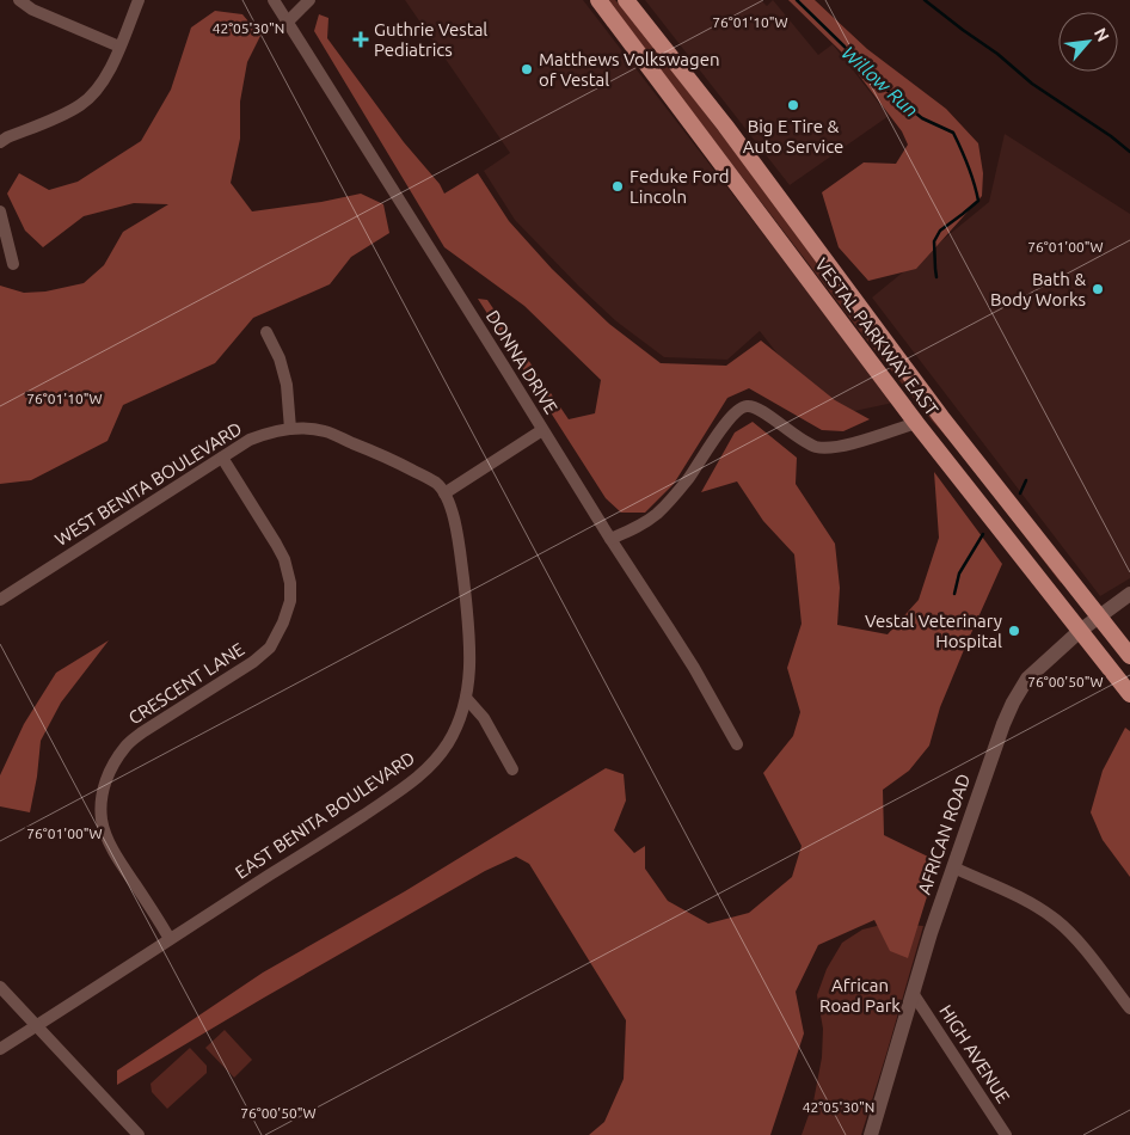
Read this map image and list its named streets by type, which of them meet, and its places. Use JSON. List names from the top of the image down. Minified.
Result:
{"streets":{"main road":["VESTAL PARKWAY EAST"],"street":["DONNA DRIVE","WEST BENITA BOULEVARD","CRESCENT LANE","EAST BENITA BOULEVARD","AFRICAN ROAD","HIGH AVENUE"]},"crossings":[["VESTAL PARKWAY EAST","AFRICAN ROAD"],["WEST BENITA BOULEVARD","CRESCENT LANE"],["WEST BENITA BOULEVARD","EAST BENITA BOULEVARD"],["CRESCENT LANE","EAST BENITA BOULEVARD"],["AFRICAN ROAD","HIGH AVENUE"]],"water":["Willow Run"],"parks":["African Road Park"],"places":{"health":["Guthrie Vestal Pediatrics"],"other":["Matthews Volkswagen of Vestal","Big E Tire & Auto Service","Feduke Ford Lincoln","Bath & Body Works","Vestal Veterinary Hospital"]},"north":"top right","coordinates":["76°01'10\"W","42°05'30\"N","76°01'00\"W","76°00'50\"W"]}
